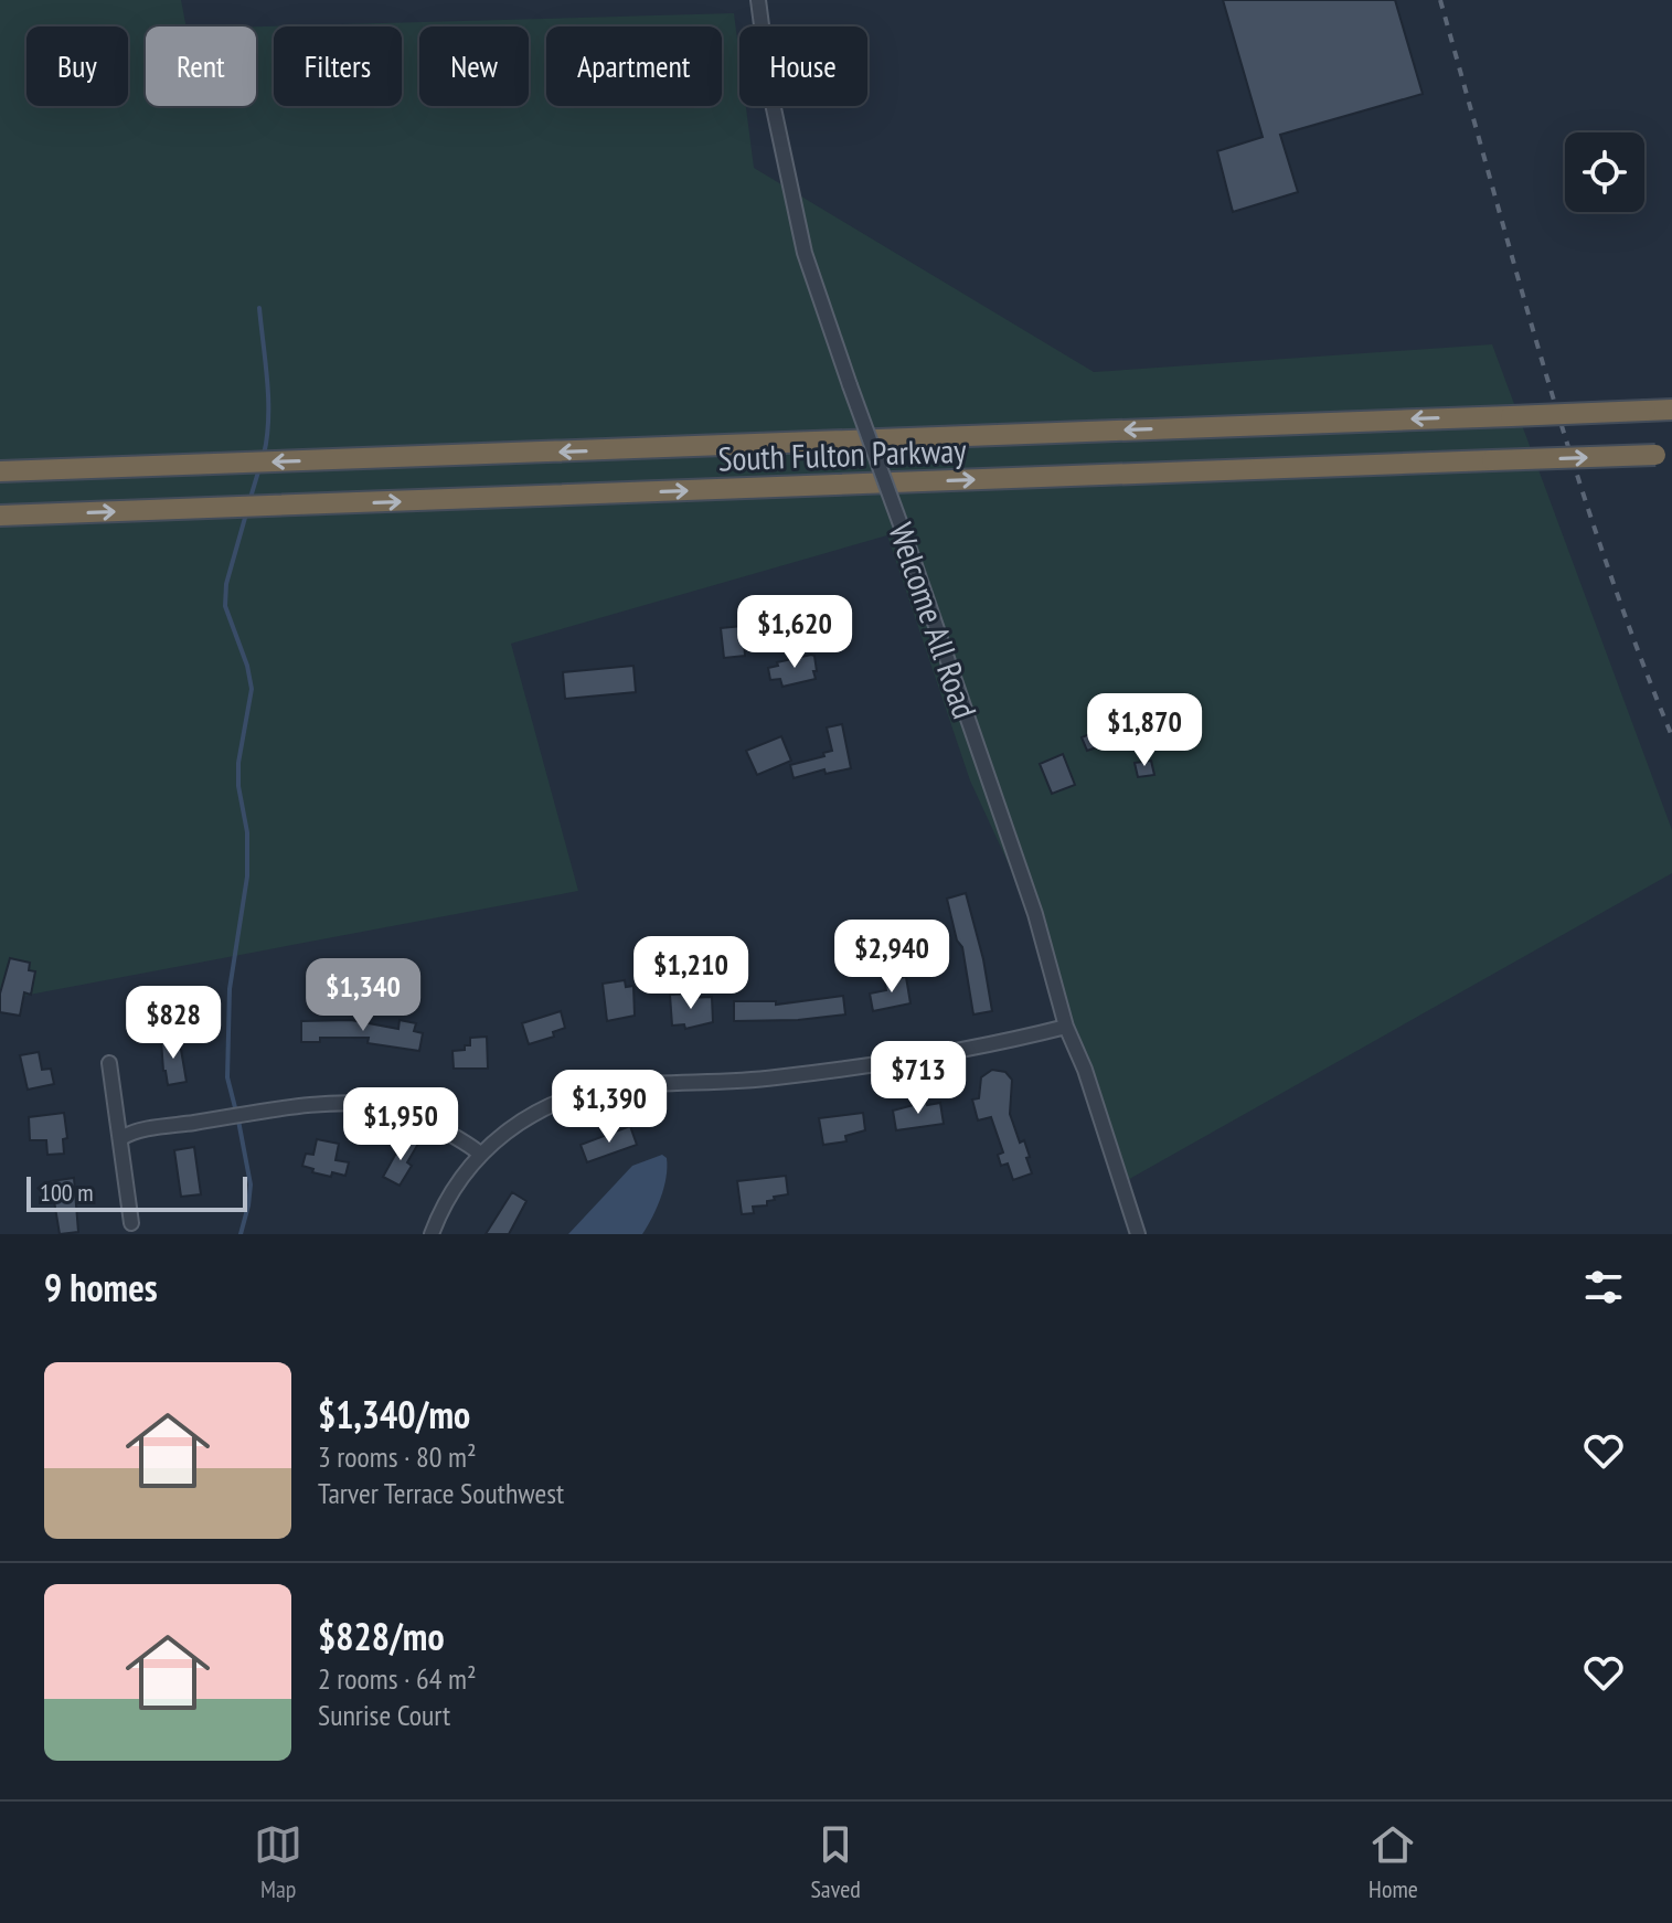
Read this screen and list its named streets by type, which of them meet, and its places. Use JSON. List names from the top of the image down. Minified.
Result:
{"streets":{"highway":["South Fulton Parkway"],"street":["Welcome All Road"]},"scale_bar":"100 m","page":{"chip":["Buy","Rent","Filters","New","Apartment","House"],"price":["$1,620","$1,870","$2,940","$1,210","$1,340","$828","$713","$1,390","$1,950"],"scale":"100 m","heading":"9 homes","list":[{"name":"$1,340/mo","note":"3 rooms · 80 m² · Tarver Terrace Southwest"},{"name":"$828/mo","note":"2 rooms · 64 m² · Sunrise Court"}],"tabs":["Map","Saved","Home"]}}
